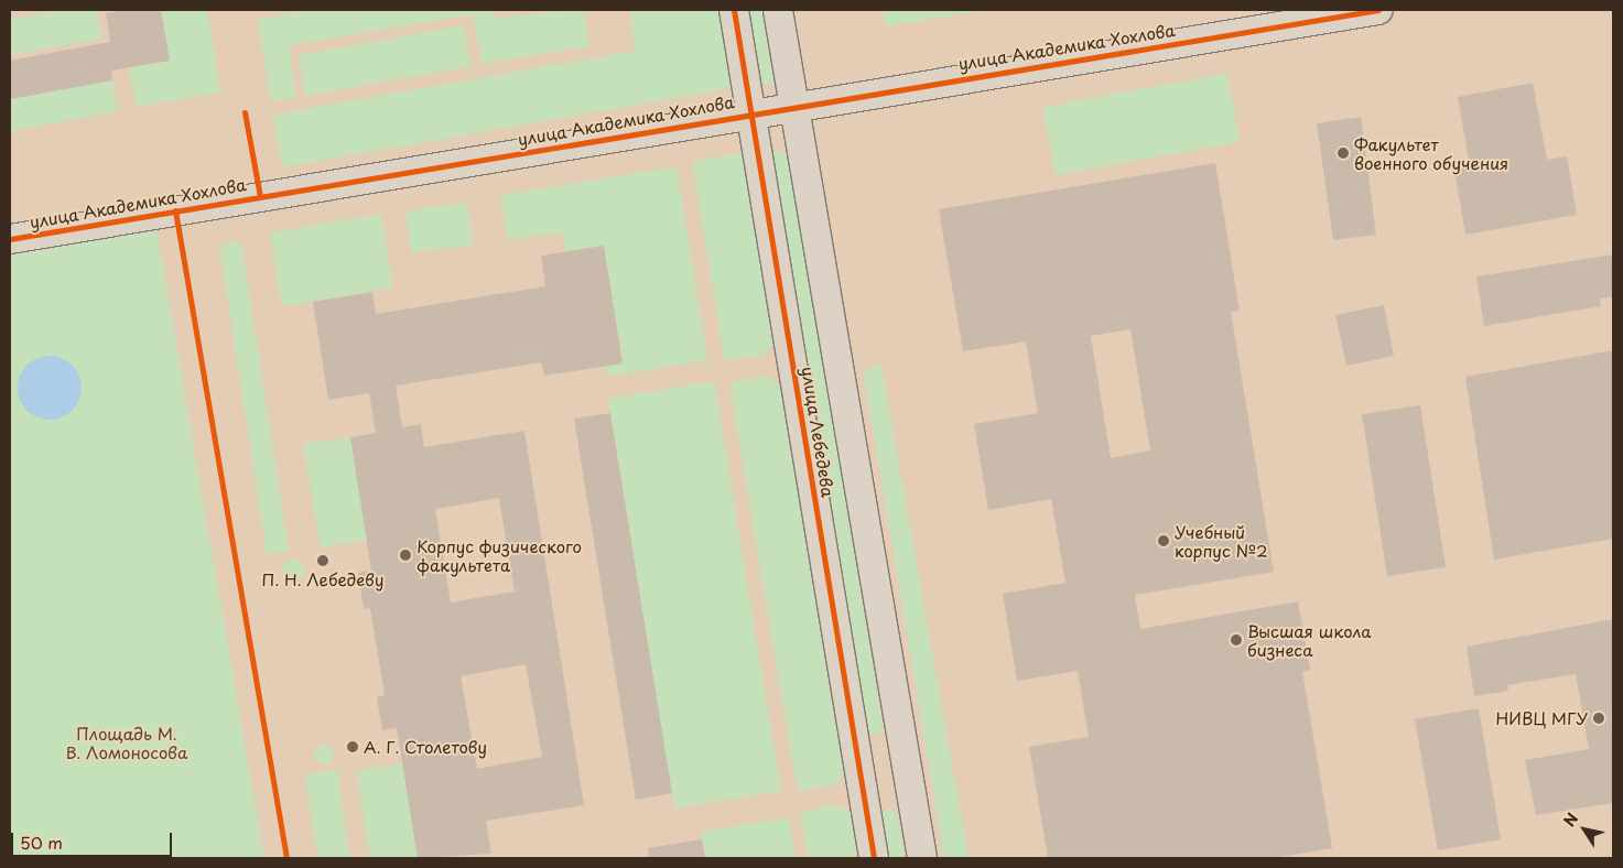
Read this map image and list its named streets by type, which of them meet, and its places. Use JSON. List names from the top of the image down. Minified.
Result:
{"streets":{"street":["улица Академика Хохлова","улица Лебедева"]},"crossings":[["улица Академика Хохлова","улица Лебедева"]],"parks":["Площадь М. В. Ломоносова"],"places":["Факультет военного обучения","Учебный корпус №2","Корпус физического факультета","П. Н. Лебедеву","Высшая школа бизнеса","НИВЦ МГУ","А. Г. Столетову"],"scale_bar":"50 m","north":"top left"}
